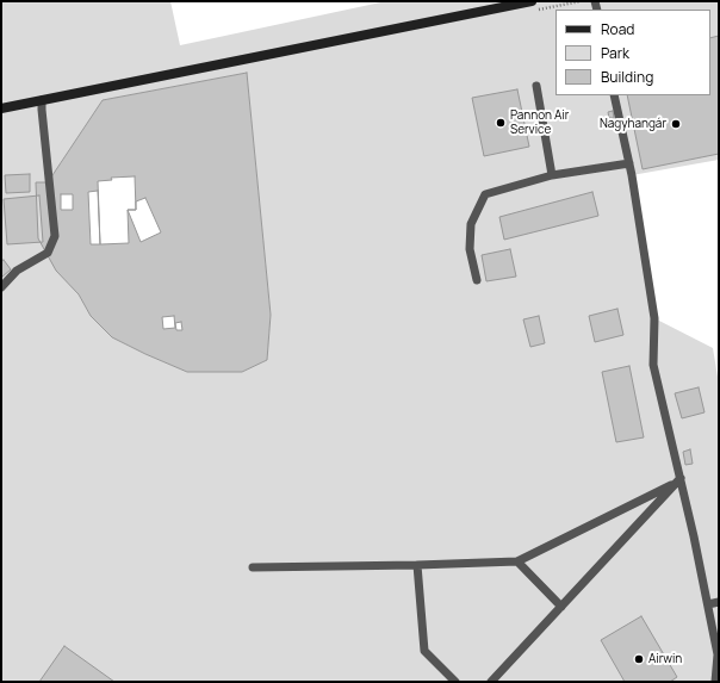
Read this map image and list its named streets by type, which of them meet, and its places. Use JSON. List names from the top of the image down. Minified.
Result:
{"places":["Pannon Air Service","Nagyhangár","Airwin"],"legend":["Road","Park","Building"]}
